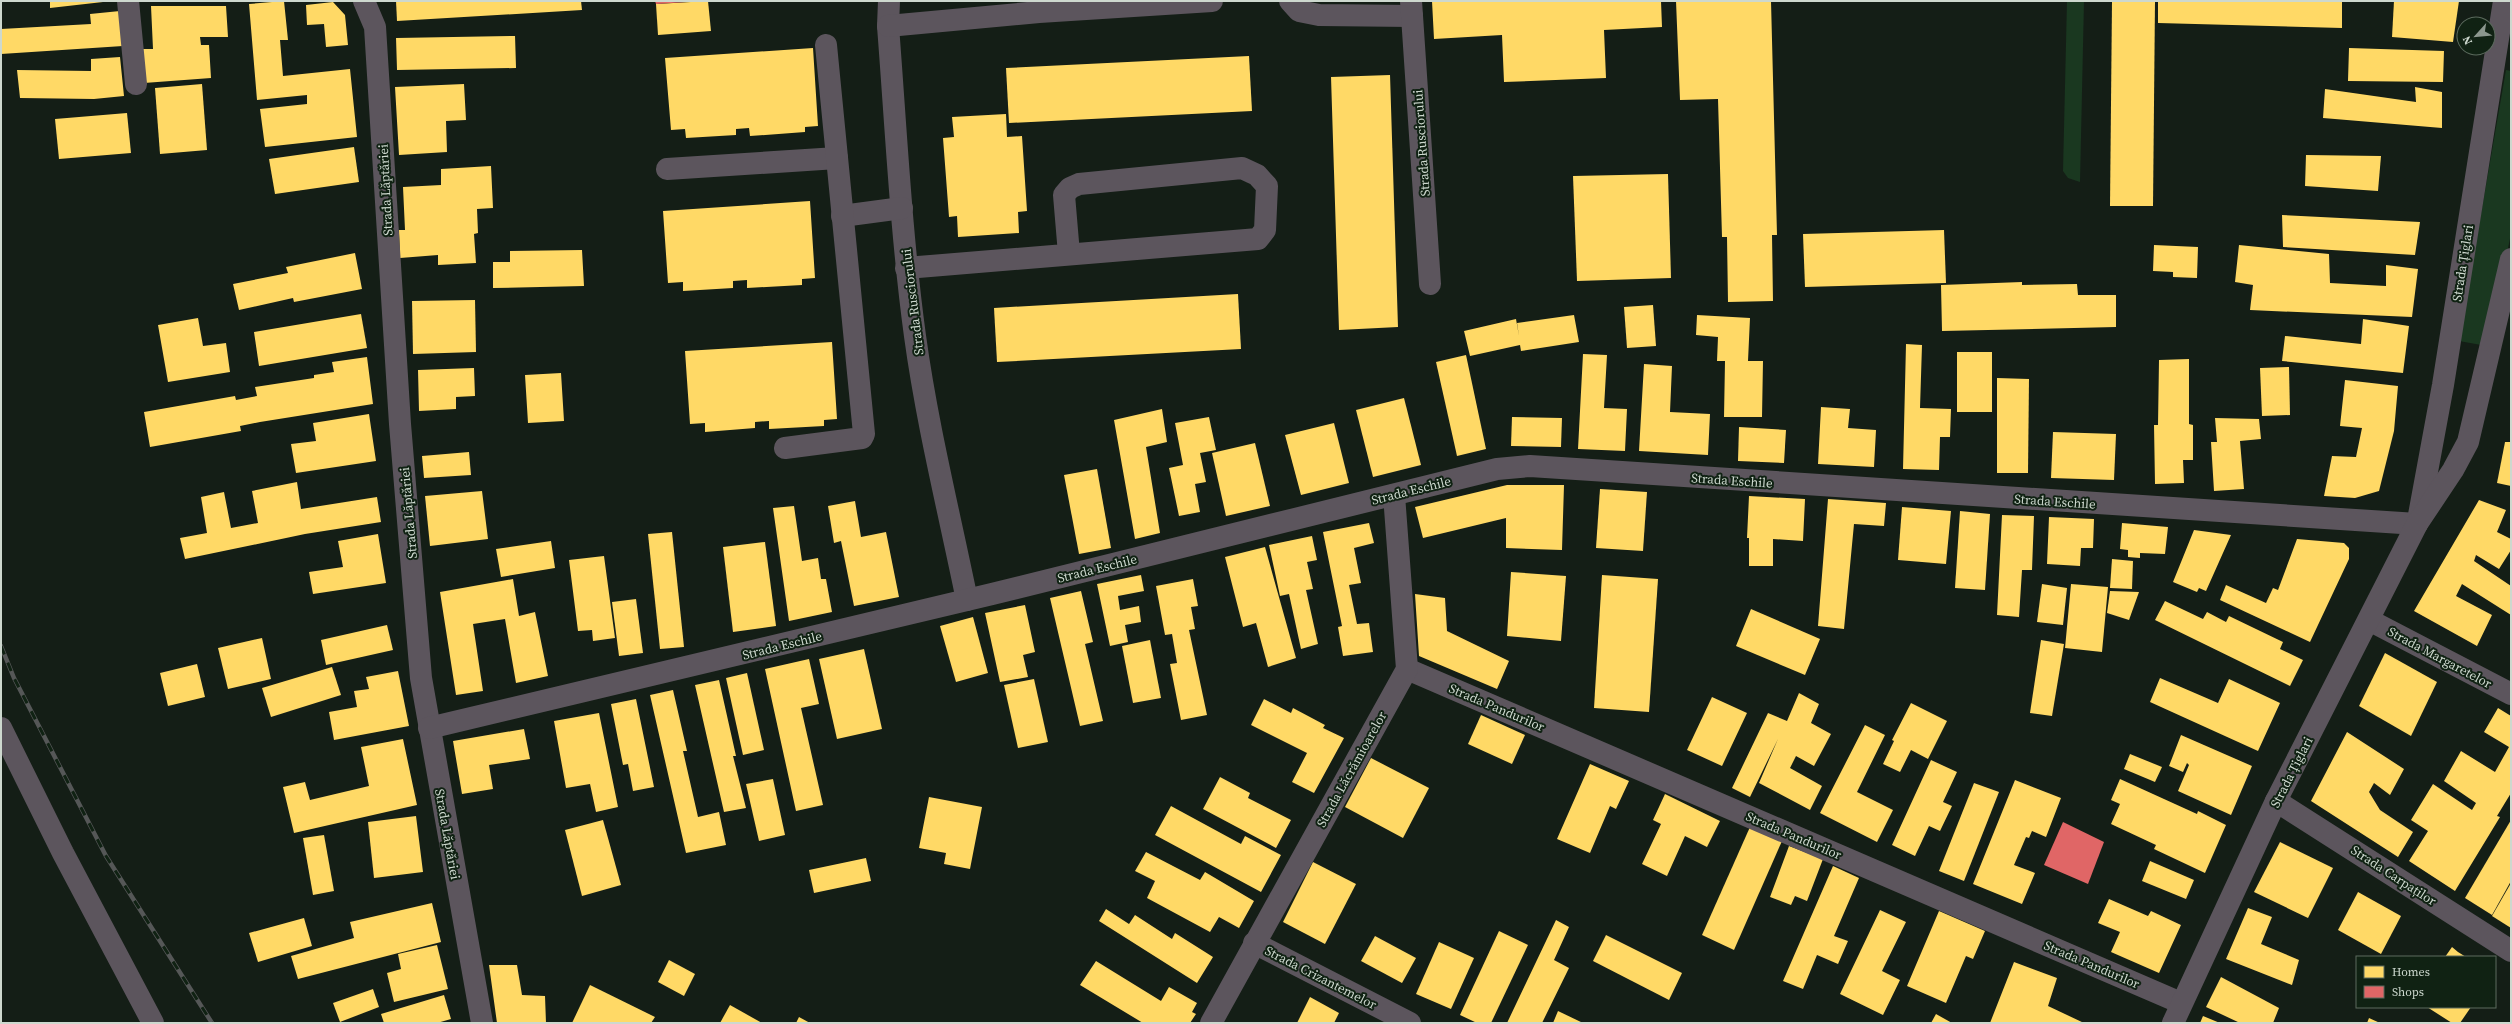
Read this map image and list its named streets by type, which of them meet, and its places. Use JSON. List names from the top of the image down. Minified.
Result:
{"streets":{"street":["Strada Rusciorului","Strada Lăptăriei","Strada Țiglari","Strada Eschile","Strada Margaretelor","Strada Pandurilor","Strada Lăcrămioarelor","Strada Carpaților","Strada Crizantemelor"]},"crossings":[["Strada Rusciorului","Strada Eschile"],["Strada Lăptăriei","Strada Eschile"],["Strada Țiglari","Strada Eschile"],["Strada Țiglari","Strada Margaretelor"],["Strada Țiglari","Strada Pandurilor"],["Strada Țiglari","Strada Carpaților"],["Strada Pandurilor","Strada Lăcrămioarelor"],["Strada Lăcrămioarelor","Strada Crizantemelor"]],"legend":["Homes","Shops"],"north":"bottom left"}
